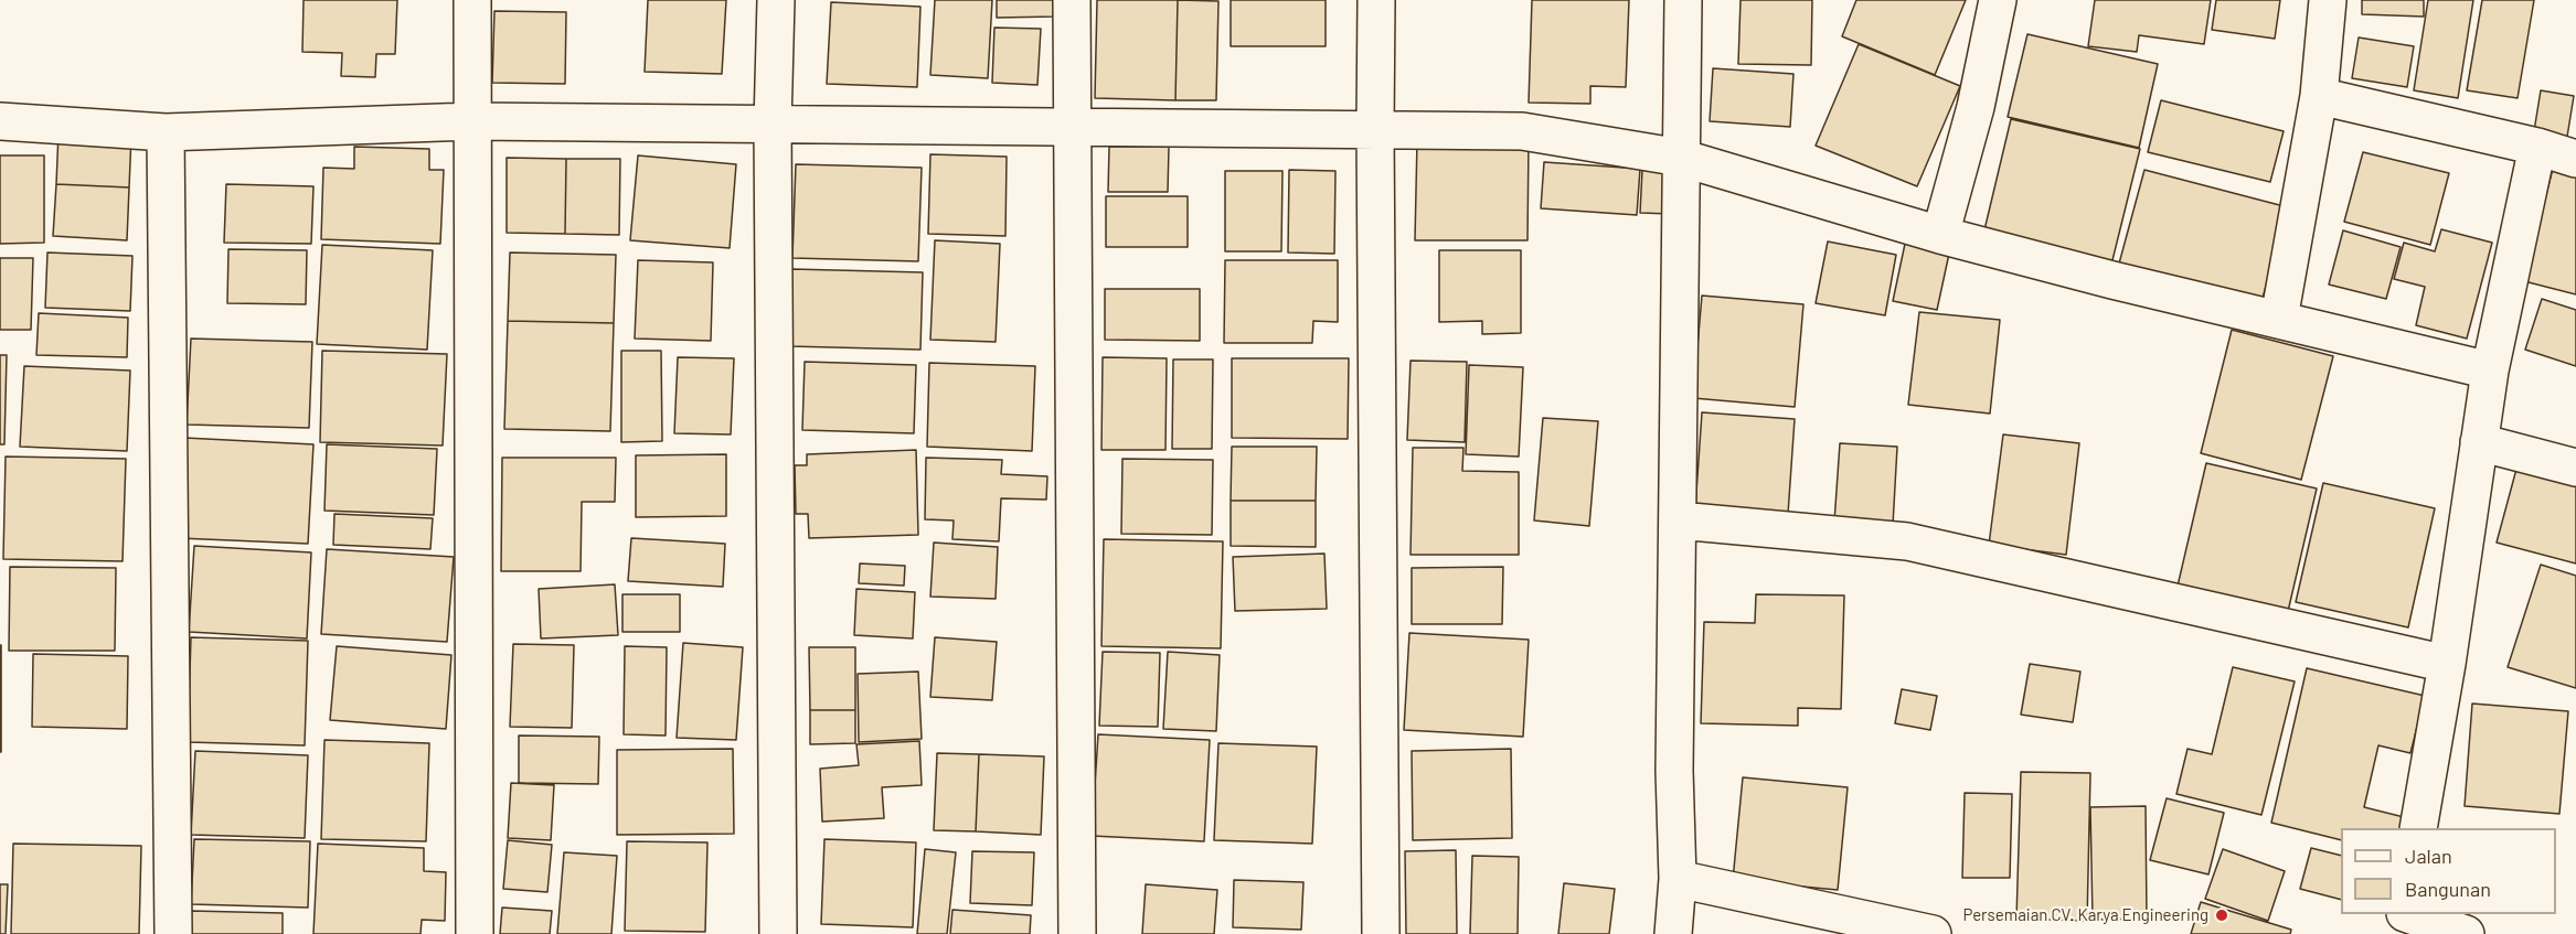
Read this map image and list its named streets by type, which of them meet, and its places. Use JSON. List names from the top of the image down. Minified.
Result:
{"places":["Persemaian CV. Karya Engineering"],"legend":["Jalan","Bangunan"]}
